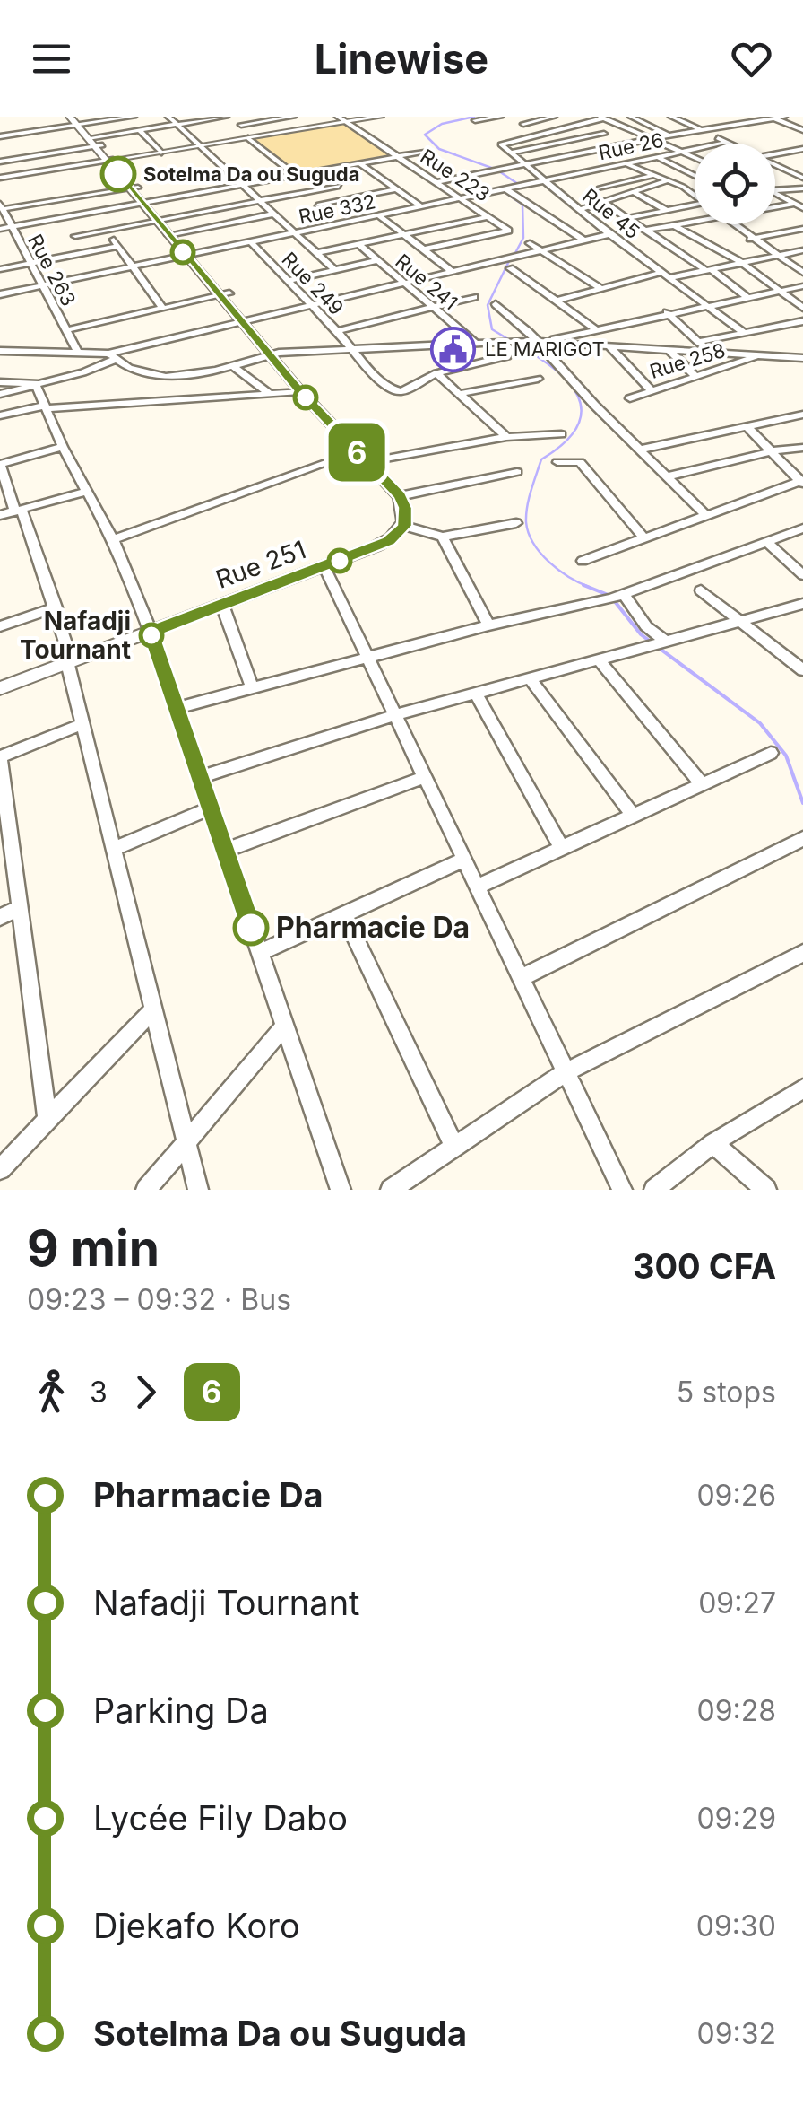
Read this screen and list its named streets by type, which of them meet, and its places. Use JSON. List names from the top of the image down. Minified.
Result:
{"streets":{"main road":["Rue 251"],"street":["Rue 26","Rue 223","Rue 332","Rue 45","Rue 263","Rue 241","Rue 249","Rue 258"]},"crossings":[["Rue 26","Rue 332"],["Rue 26","Rue 45"],["Rue 223","Rue 332"],["Rue 332","Rue 45"],["Rue 332","Rue 263"],["Rue 332","Rue 249"]],"places":{"other":["Sotelma Da ou Suguda","Nafadji Tournant","Pharmacie Da"],"public building":["LE MARIGOT"]},"lines":["bus line 6"],"page":{"header":"Linewise","on_map":"6","heading":["9 min","09:23 – 09:32 · Bus","300 CFA"],"legs":["3","6","5 stops"],"list":[{"name":"Pharmacie Da","value":"09:26"},{"name":"Nafadji Tournant","value":"09:27"},{"name":"Parking Da","value":"09:28"},{"name":"Lycée Fily Dabo","value":"09:29"},{"name":"Djekafo Koro","value":"09:30"},{"name":"Sotelma Da ou Suguda","value":"09:32"}]}}
